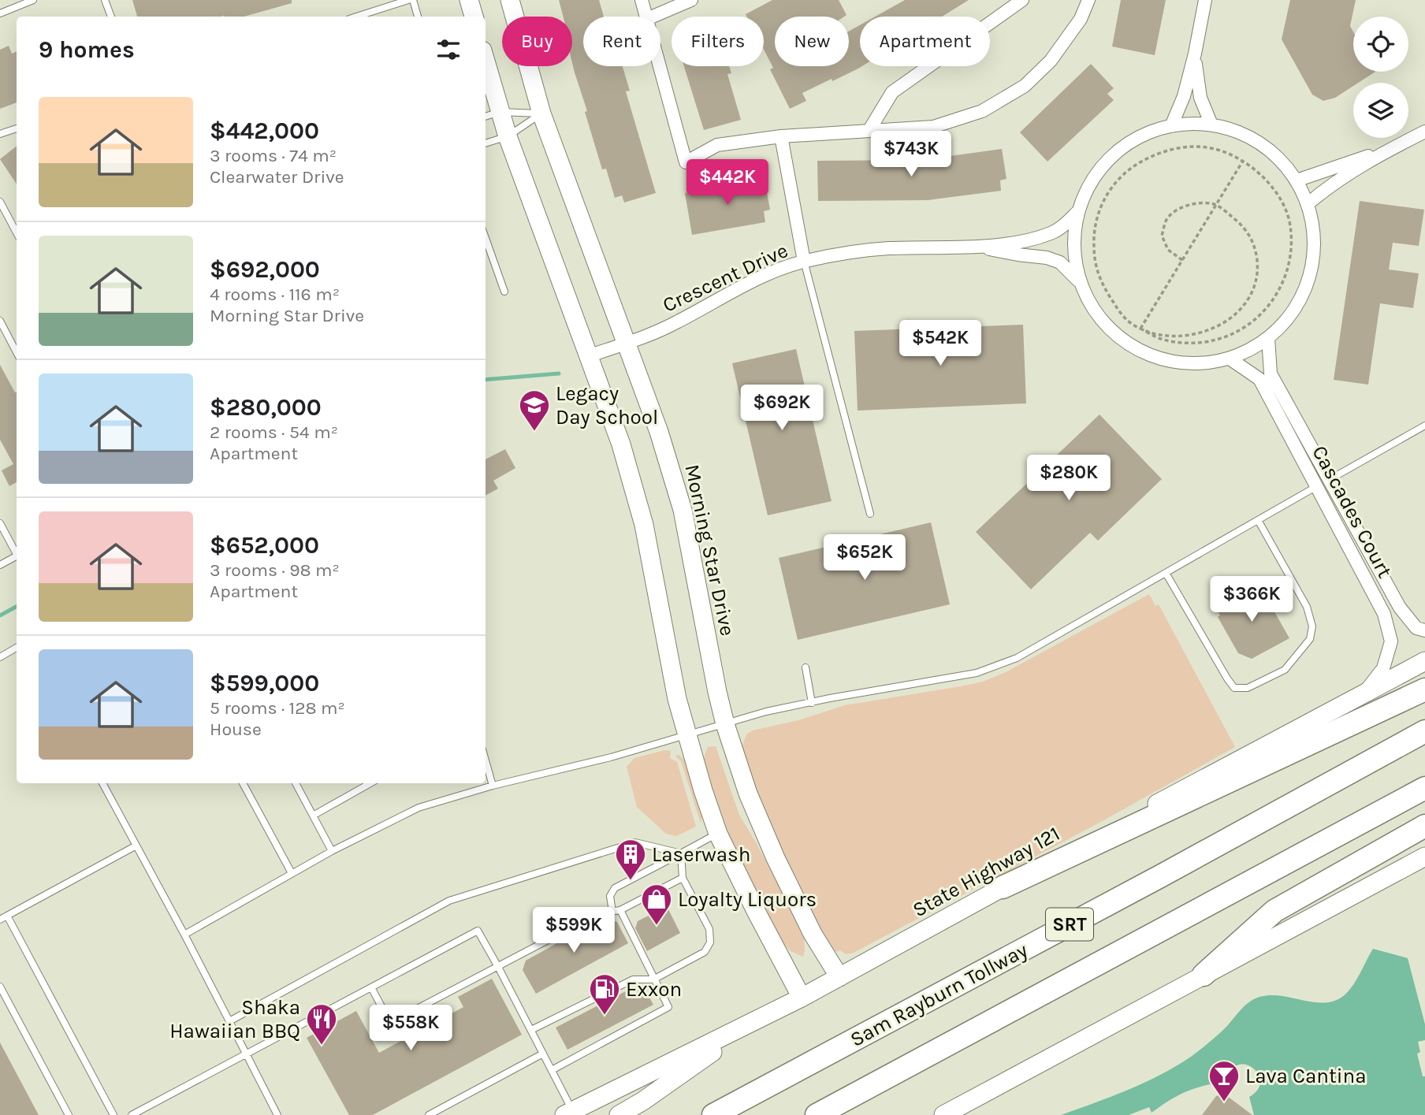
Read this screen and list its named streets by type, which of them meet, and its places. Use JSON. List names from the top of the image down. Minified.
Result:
{"streets":{"highway":["SRT","Sam Rayburn Tollway"],"street":["Crescent Drive","Cascades Court","Morning Star Drive","State Highway 121"]},"crossings":[["Crescent Drive","Morning Star Drive"],["Cascades Court","State Highway 121"],["Morning Star Drive","State Highway 121"]],"places":{"school or university":["Legacy Day School"],"building":["Laserwash"],"shop":["Loyalty Liquors"],"fuel station":["Exxon"],"restaurant":["Shaka Hawaiian BBQ"],"bar":["Lava Cantina"]},"page":{"chip":["Buy","Rent","Filters","New","Apartment"],"heading":"9 homes","list":[{"name":"$442,000","note":"3 rooms · 74 m² · Clearwater Drive"},{"name":"$692,000","note":"4 rooms · 116 m² · Morning Star Drive"},{"name":"$280,000","note":"2 rooms · 54 m² · Apartment"},{"name":"$652,000","note":"3 rooms · 98 m² · Apartment"},{"name":"$599,000","note":"5 rooms · 128 m² · House"}],"price":["$743K","$442K","$542K","$692K","$280K","$652K","$366K","$599K","$558K"]}}
